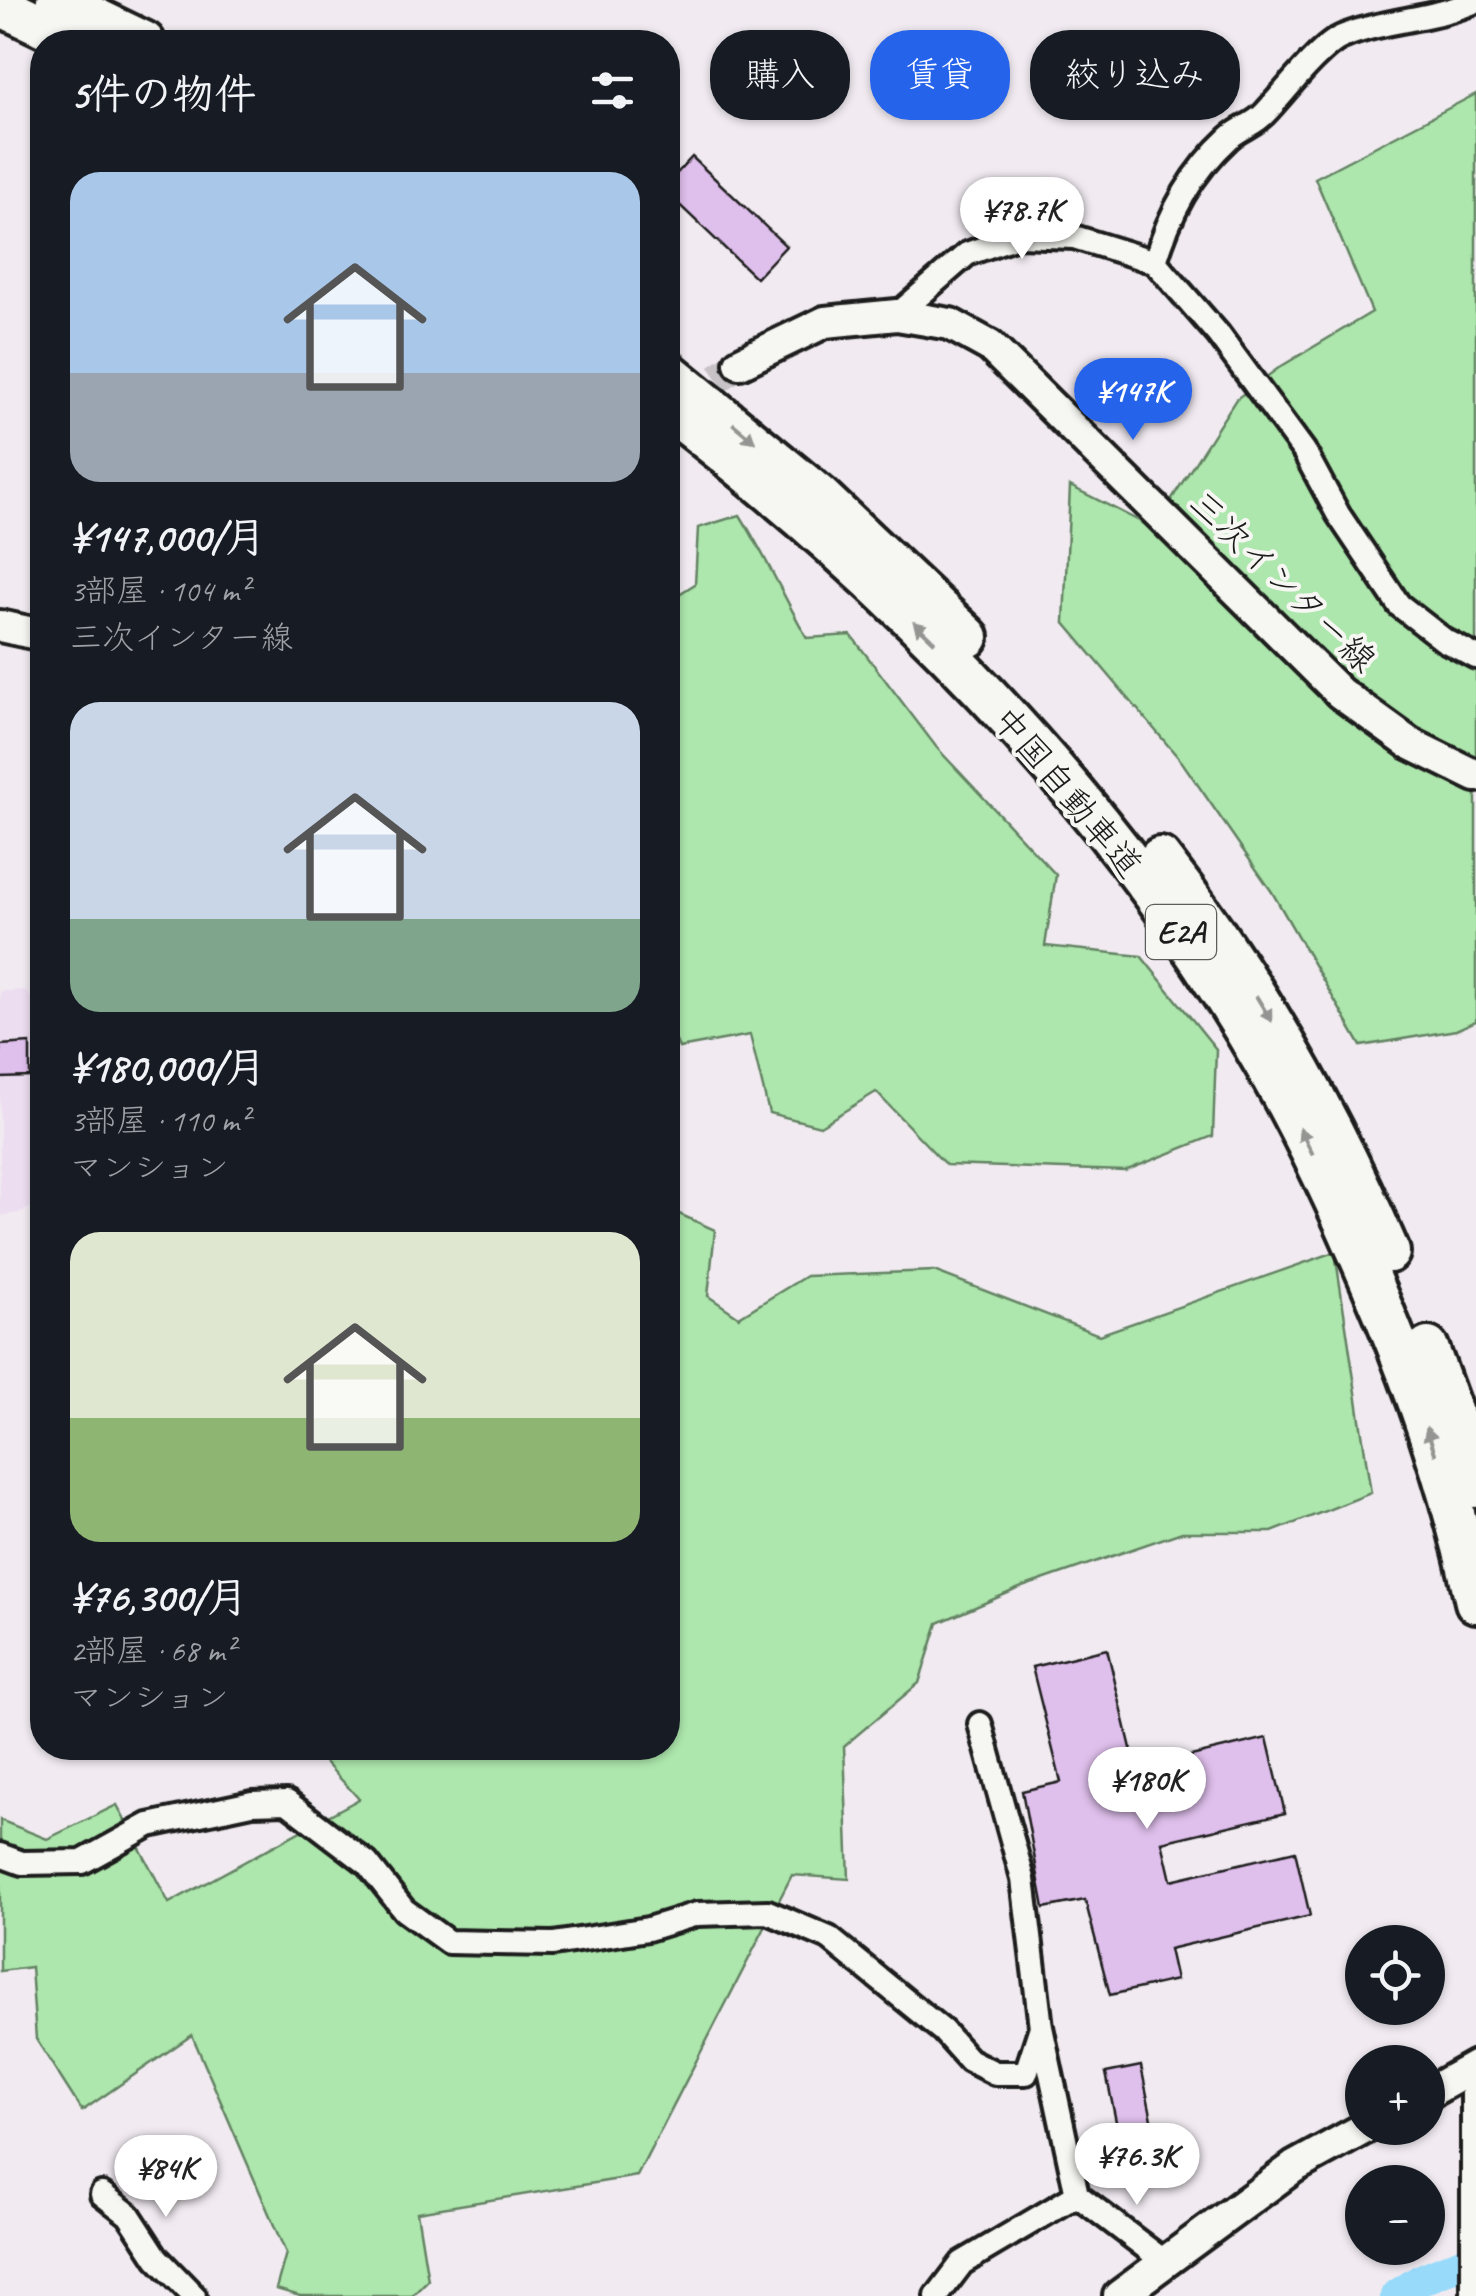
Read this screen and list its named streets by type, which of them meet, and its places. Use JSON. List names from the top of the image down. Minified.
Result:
{"streets":{"highway":["中国自動車道","E2A"],"main road":["三次インター線"]},"page":{"chip":["購入","賃貸","絞り込み"],"heading":"5件の物件","list":[{"name":"¥147,000/月","note":"3部屋 · 104 m² · 三次インター線"},{"name":"¥180,000/月","note":"3部屋 · 110 m² · マンション"},{"name":"¥76,300/月","note":"2部屋 · 68 m² · マンション"}],"price":["¥78.7K","¥147K","¥180K","¥76.3K","¥84K"],"map_buttons":["+","−"]}}
